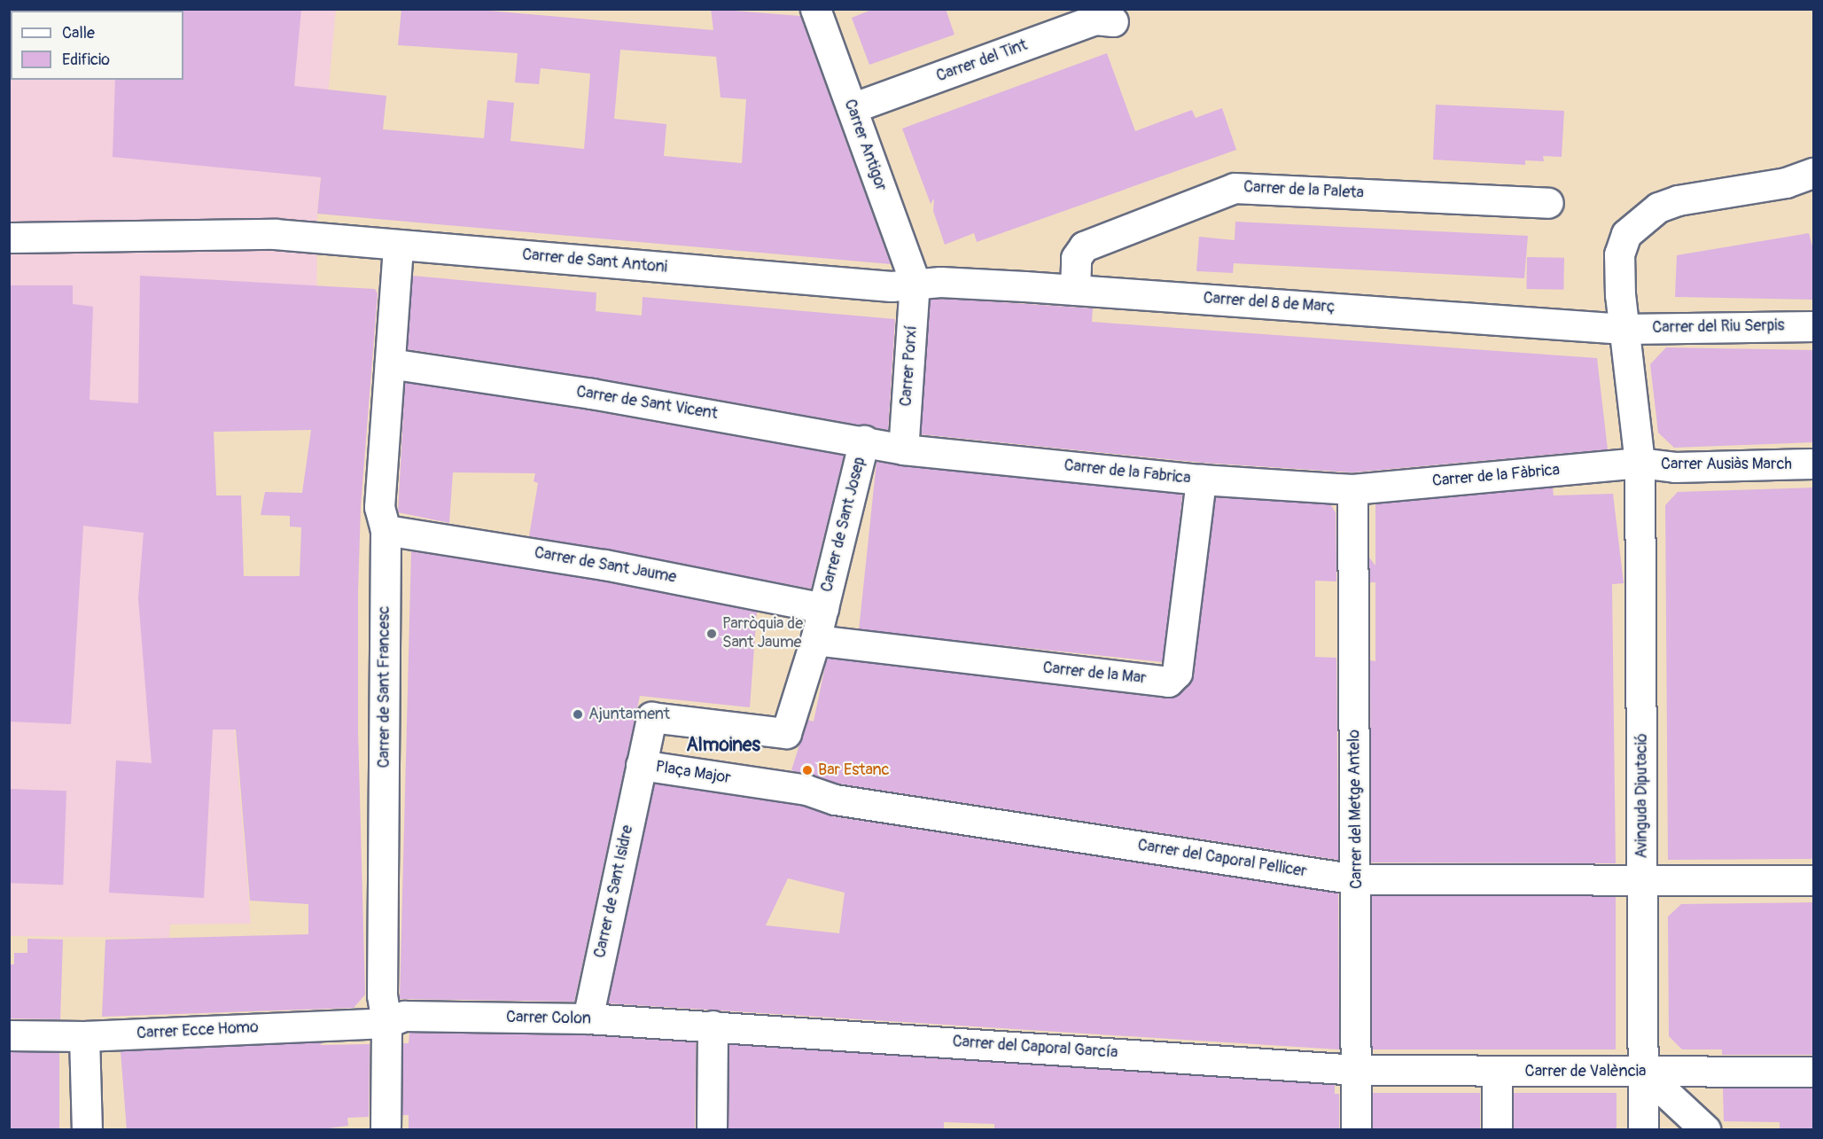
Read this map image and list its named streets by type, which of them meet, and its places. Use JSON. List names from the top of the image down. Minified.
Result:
{"streets":{"street":["Carrer del Tint","Carrer Antigor","Carrer de la Paleta","Carrer de Sant Antoni","Carrer del 8 de Març","Carrer del Riu Serpis","Carrer Porxí","Carrer de Sant Vicent","Carrer Ausiàs March","Carrer de la Fabrica","Carrer de la Fàbrica","Carrer de Sant Josep","Carrer de Sant Jaume","Carrer de la Mar","Carrer de Sant Francesc","Plaça Major","Avinguda Diputació","Carrer del Metge Antelo","Carrer del Caporal Pellicer","Carrer de Sant Isidre","Carrer Colon","Carrer Ecce Homo","Carrer del Caporal García","Carrer de València"]},"crossings":[["Carrer del Tint","Carrer Antigor"],["Carrer Antigor","Carrer de Sant Antoni"],["Carrer Antigor","Carrer del 8 de Març"],["Carrer Antigor","Carrer Porxí"],["Carrer de la Paleta","Carrer del 8 de Març"],["Carrer de Sant Antoni","Carrer del 8 de Març"],["Carrer de Sant Antoni","Carrer Porxí"],["Carrer de Sant Antoni","Carrer de Sant Francesc"],["Carrer del 8 de Març","Carrer del Riu Serpis"],["Carrer del 8 de Març","Carrer Porxí"],["Carrer del 8 de Març","Avinguda Diputació"],["Carrer del Riu Serpis","Avinguda Diputació"],["Carrer Porxí","Carrer de Sant Vicent"],["Carrer Porxí","Carrer de la Fabrica"],["Carrer de Sant Vicent","Carrer de la Fabrica"],["Carrer de Sant Vicent","Carrer de Sant Josep"],["Carrer de Sant Vicent","Carrer de Sant Francesc"],["Carrer Ausiàs March","Carrer de la Fàbrica"],["Carrer Ausiàs March","Avinguda Diputació"],["Carrer de la Fabrica","Carrer de la Fàbrica"],["Carrer de la Fabrica","Carrer de la Mar"],["Carrer de la Fabrica","Carrer del Metge Antelo"],["Carrer de la Fàbrica","Avinguda Diputació"],["Carrer de la Fàbrica","Carrer del Metge Antelo"],["Carrer de Sant Josep","Carrer de Sant Jaume"],["Carrer de Sant Josep","Plaça Major"],["Carrer de Sant Jaume","Carrer de Sant Francesc"],["Carrer de Sant Jaume","Plaça Major"],["Carrer de la Mar","Plaça Major"],["Carrer de Sant Francesc","Carrer Colon"],["Carrer de Sant Francesc","Carrer Ecce Homo"],["Plaça Major","Carrer del Caporal Pellicer"],["Plaça Major","Carrer de Sant Isidre"],["Avinguda Diputació","Carrer del Caporal Pellicer"],["Avinguda Diputació","Carrer de València"],["Carrer del Metge Antelo","Carrer del Caporal Pellicer"],["Carrer del Metge Antelo","Carrer del Caporal García"],["Carrer del Metge Antelo","Carrer de València"],["Carrer de Sant Isidre","Carrer Colon"],["Carrer Colon","Carrer Ecce Homo"],["Carrer Colon","Carrer del Caporal García"],["Carrer del Caporal García","Carrer de València"]],"districts":["Almoines"],"places":["Parròquia de Sant Jaume","Ajuntament","Bar Estanc"],"legend":["Calle","Edificio"]}
